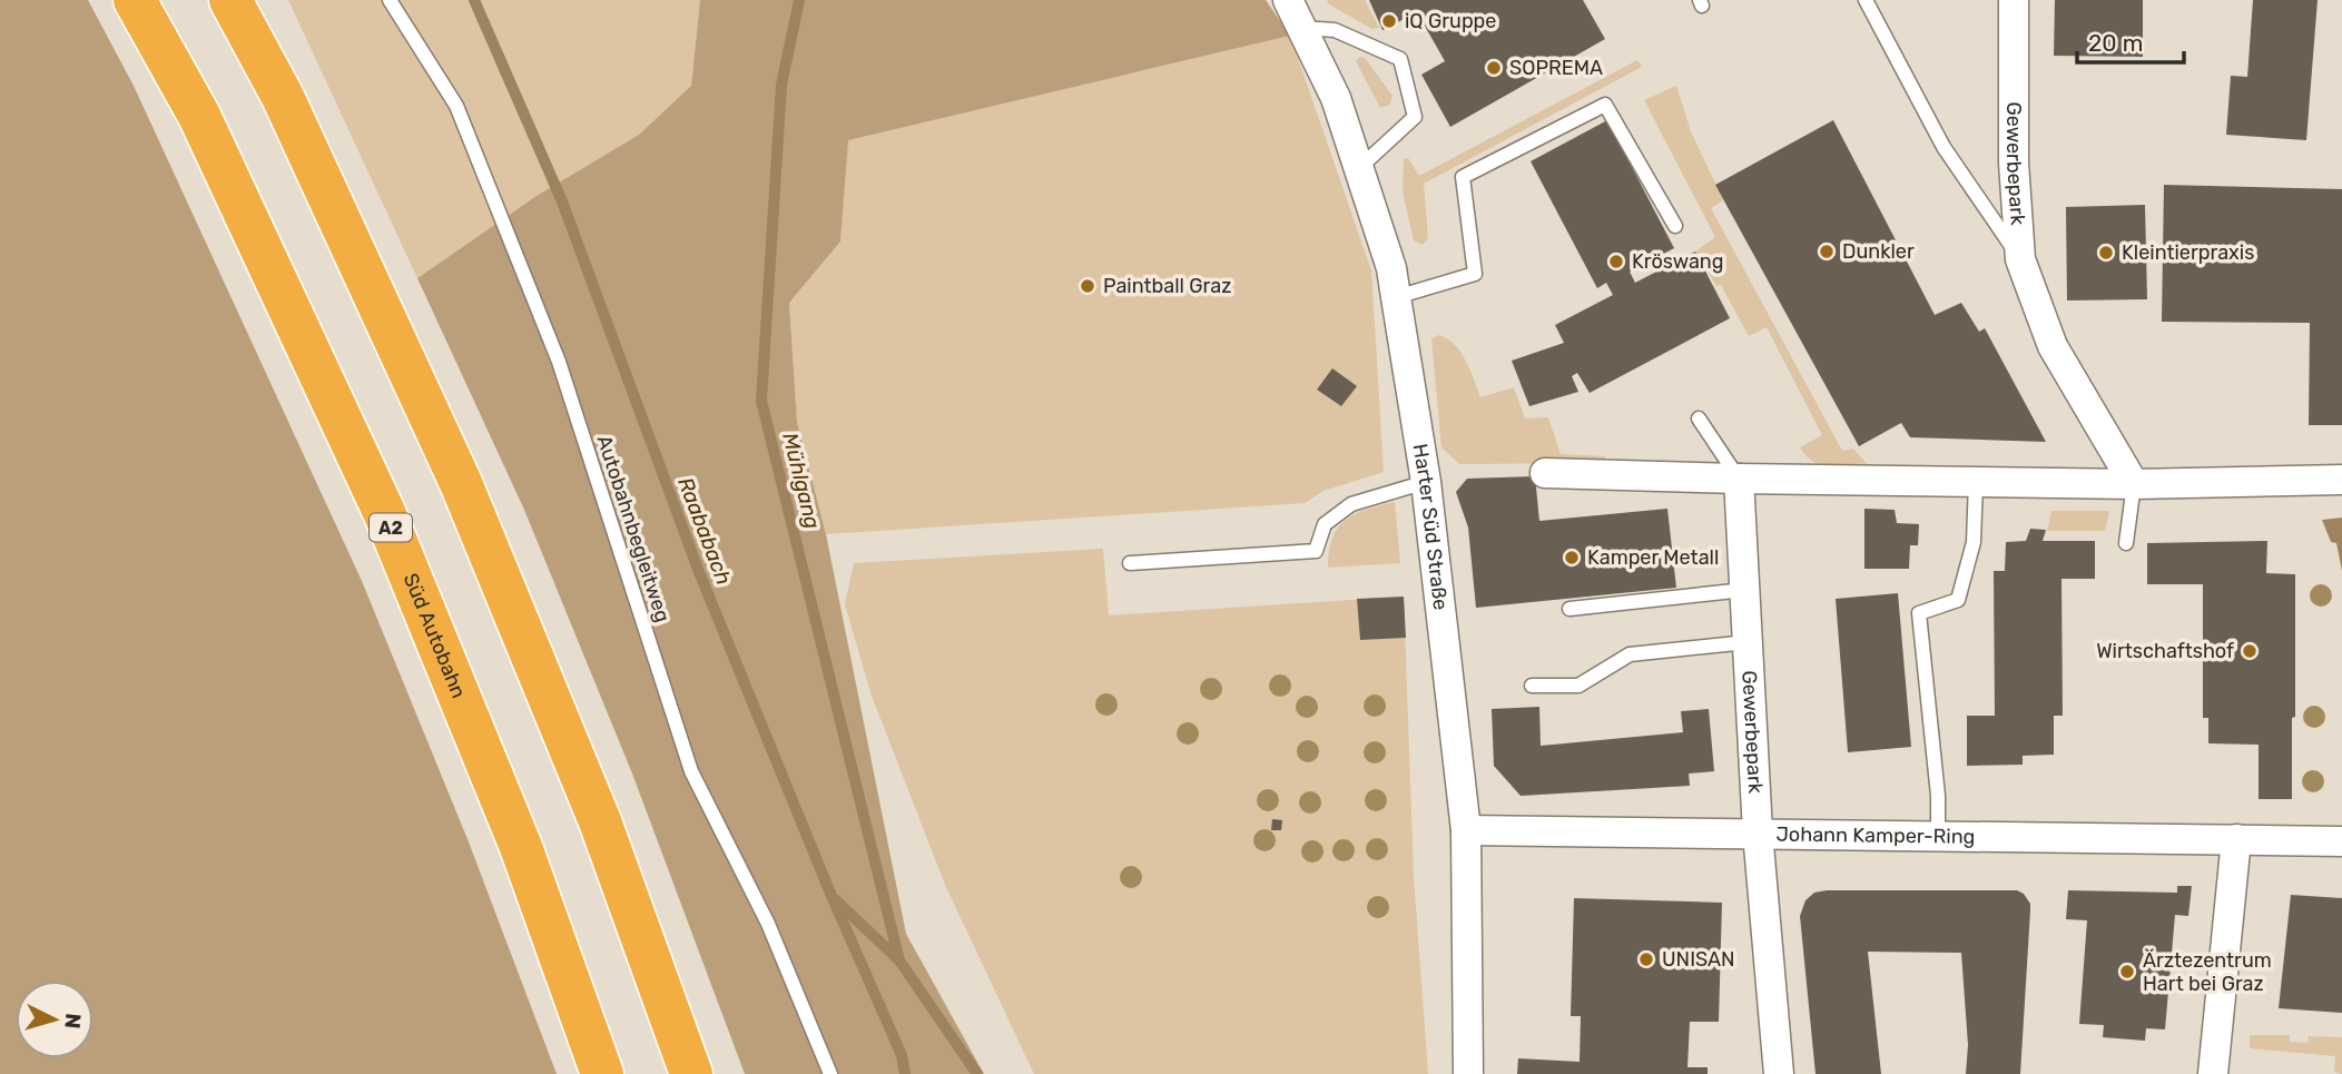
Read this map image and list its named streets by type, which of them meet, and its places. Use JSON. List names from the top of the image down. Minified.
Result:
{"streets":{"highway":["A2","Süd Autobahn"],"street":["Gewerbepark","Harter Süd Straße","Johann Kamper-Ring"],"lane":["Autobahnbegleitweg"]},"crossings":[["Gewerbepark","Johann Kamper-Ring"]],"water":["Mühlgang","Raababach"],"places":["iQ Gruppe","SOPREMA","Dunkler","Kleintierpraxis","Kröswang","Paintball Graz","Kamper Metall","Wirtschaftshof","UNISAN","Ärztezentrum Hart bei Graz"],"scale_bar":"20 m","north":"right"}
